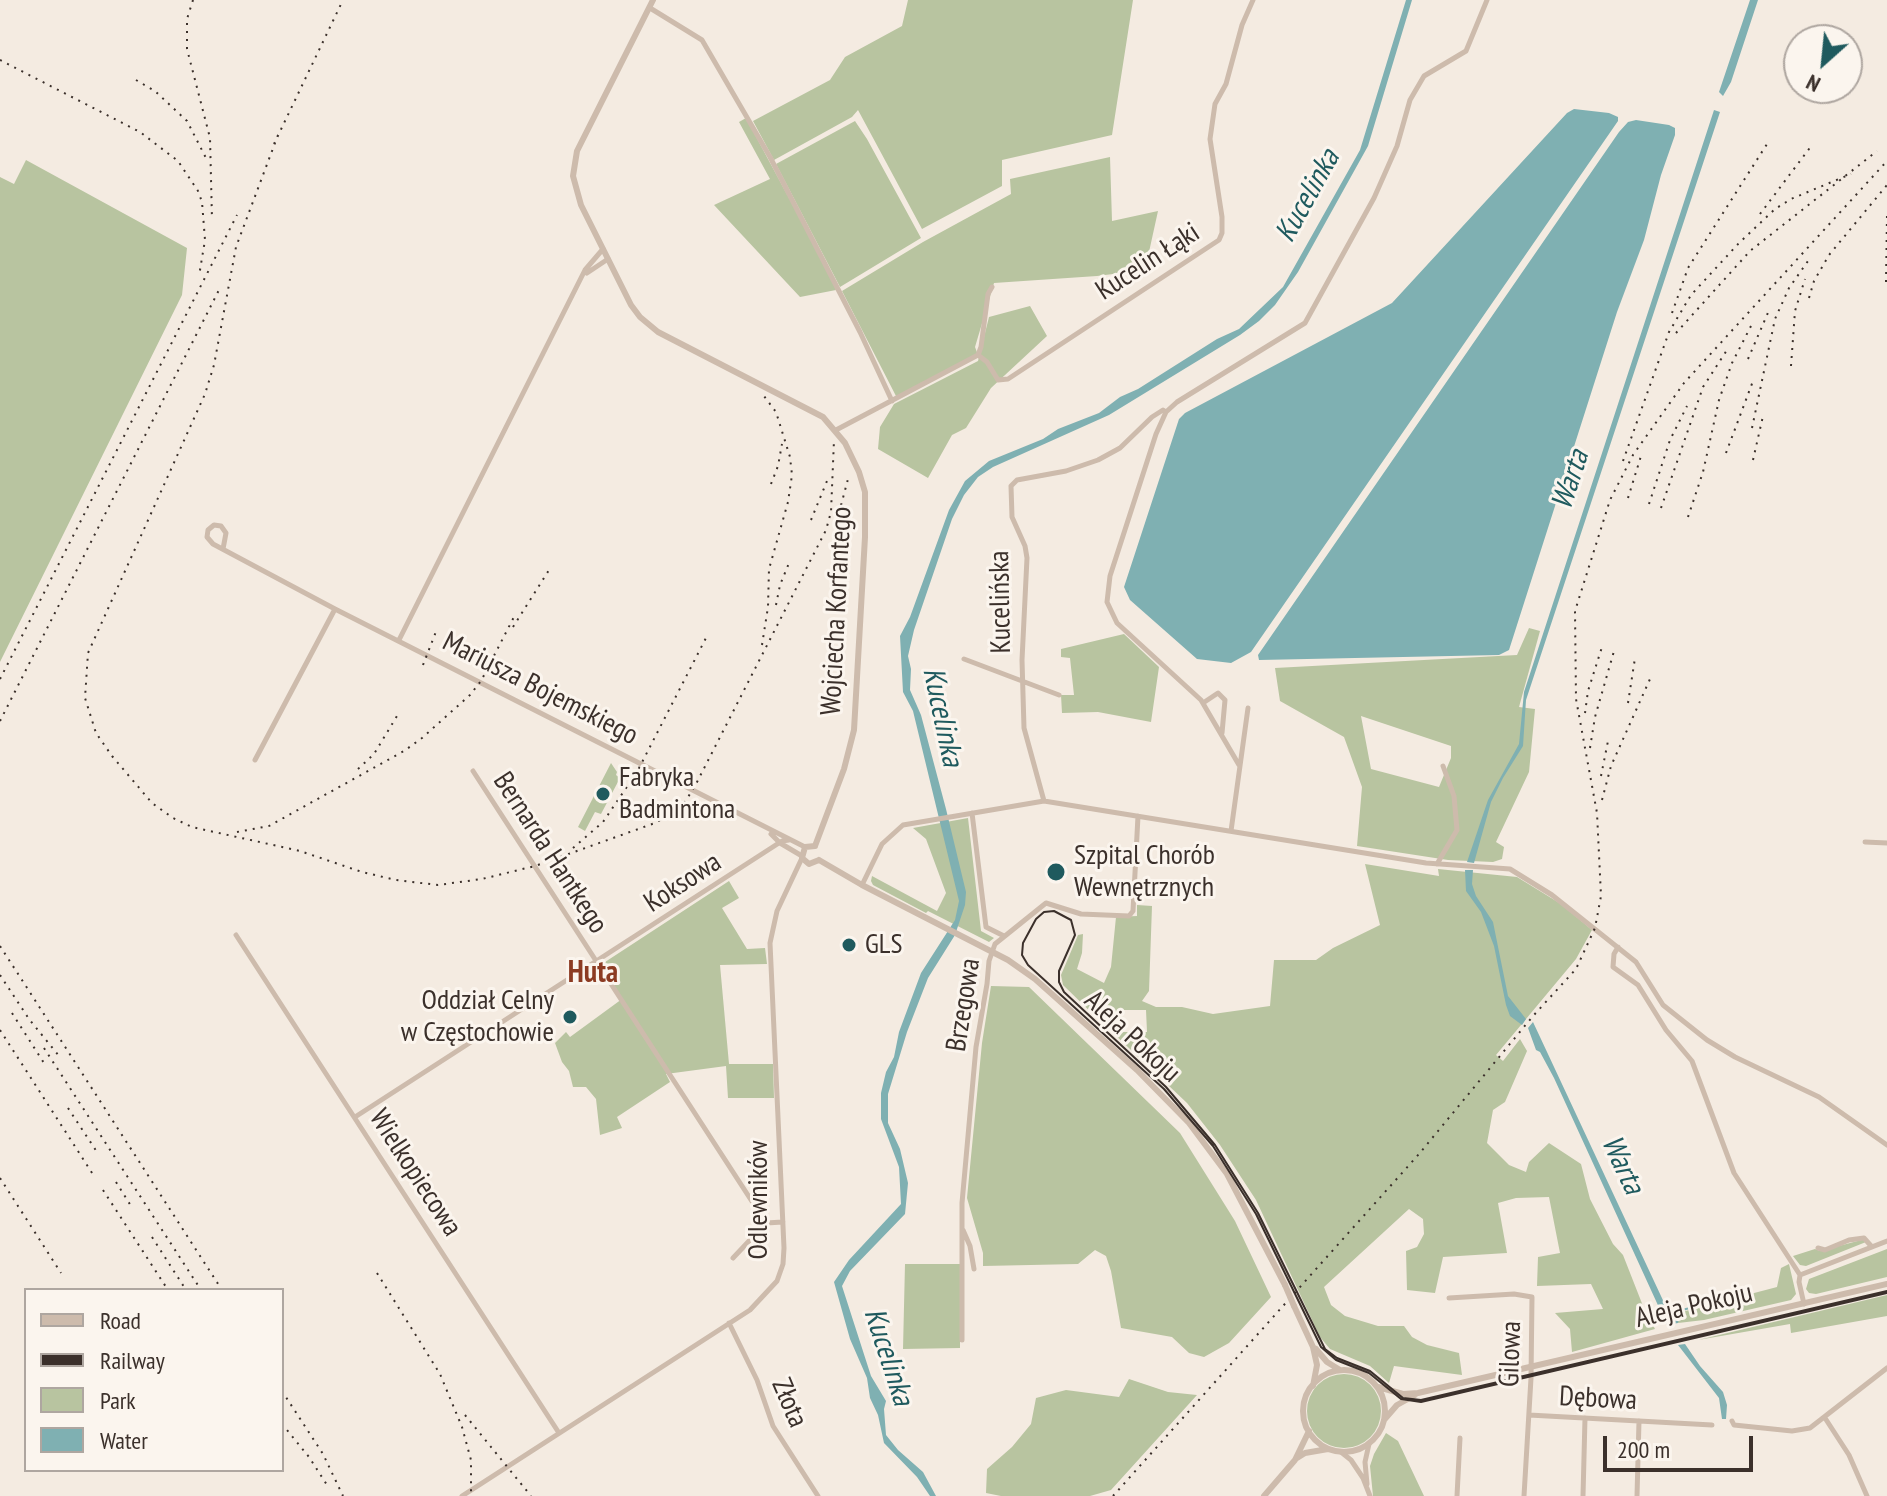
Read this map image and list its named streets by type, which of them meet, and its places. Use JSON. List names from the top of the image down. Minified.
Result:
{"streets":{"street":["Kucelin Łąki","Kucelińska","Wojciecha Korfantego","Mariusza Bojemskiego","Bernarda Hantkego","Koksowa","Brzegowa","Aleja Pokoju","Wielkopiecowa","Odlewników","Gilowa","Dębowa","Złota"]},"crossings":[["Wojciecha Korfantego","Mariusza Bojemskiego"],["Wojciecha Korfantego","Aleja Pokoju"],["Wojciecha Korfantego","Odlewników"],["Mariusza Bojemskiego","Koksowa"],["Mariusza Bojemskiego","Aleja Pokoju"],["Mariusza Bojemskiego","Odlewników"],["Bernarda Hantkego","Koksowa"],["Koksowa","Wielkopiecowa"],["Brzegowa","Aleja Pokoju"],["Aleja Pokoju","Odlewników"],["Aleja Pokoju","Gilowa"],["Wielkopiecowa","Odlewników"],["Odlewników","Złota"],["Gilowa","Dębowa"]],"districts":["Huta"],"water":["Kucelinka","Warta"],"places":["Fabryka Badmintona","Szpital Chorób Wewnętrznych","GLS","Oddział Celny w Częstochowie"],"legend":["Road","Railway","Park","Water"],"scale_bar":"200 m","north":"bottom left"}
